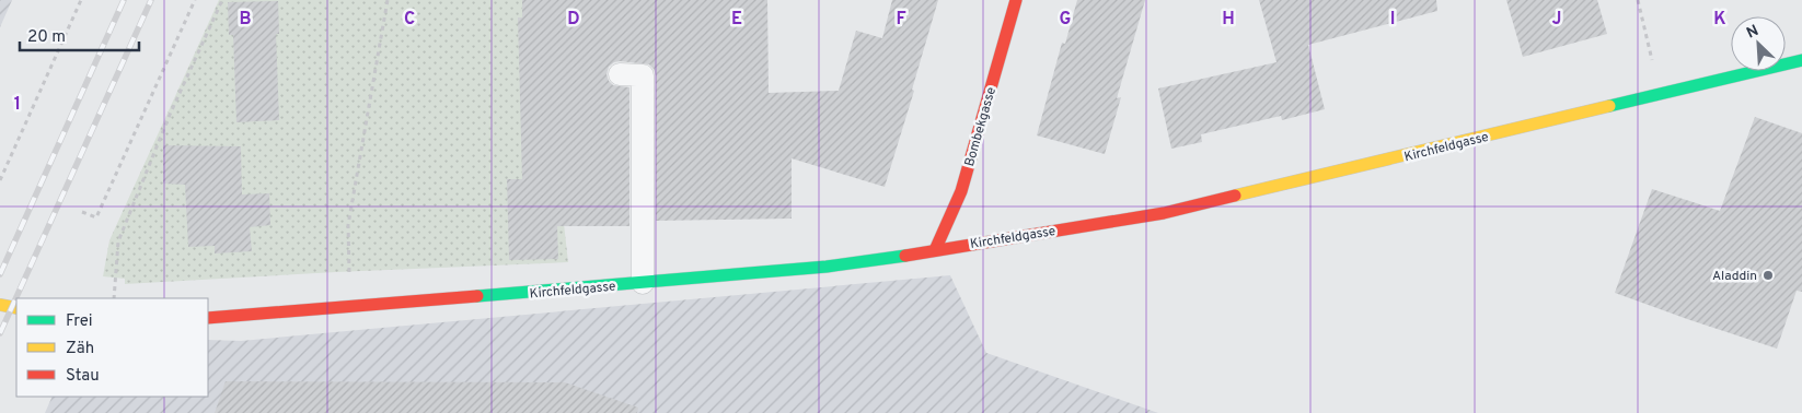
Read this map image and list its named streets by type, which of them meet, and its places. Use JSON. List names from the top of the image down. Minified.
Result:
{"streets":{"street":["Bombekgasse","Kirchfeldgasse"]},"crossings":[["Bombekgasse","Kirchfeldgasse"]],"places":["Aladdin"],"legend":["Frei","Zäh","Stau"],"scale_bar":"20 m","north":"top left","grid":{"columns":["B","C","D","E","F","G","H","I","J","K"],"rows":["1"]}}
